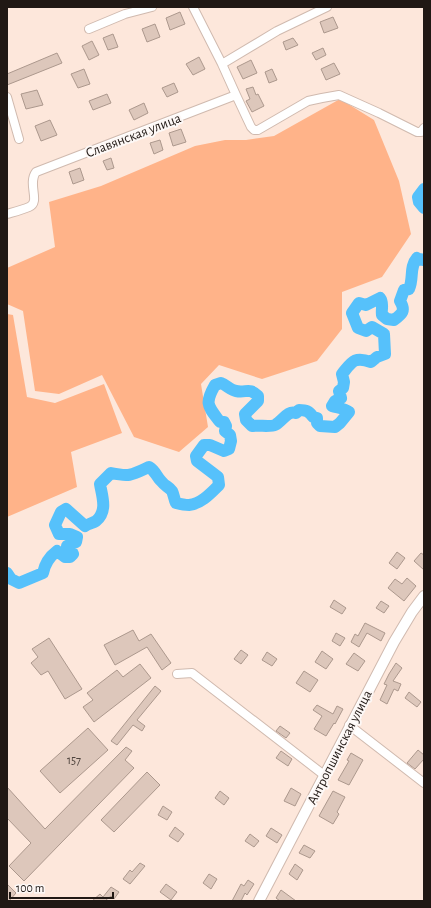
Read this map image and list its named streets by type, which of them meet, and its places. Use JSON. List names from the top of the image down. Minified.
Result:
{"streets":{"street":["Славянская улица","Антропшинская улица"]},"house_numbers":["157"],"scale_bar":"100 m"}
